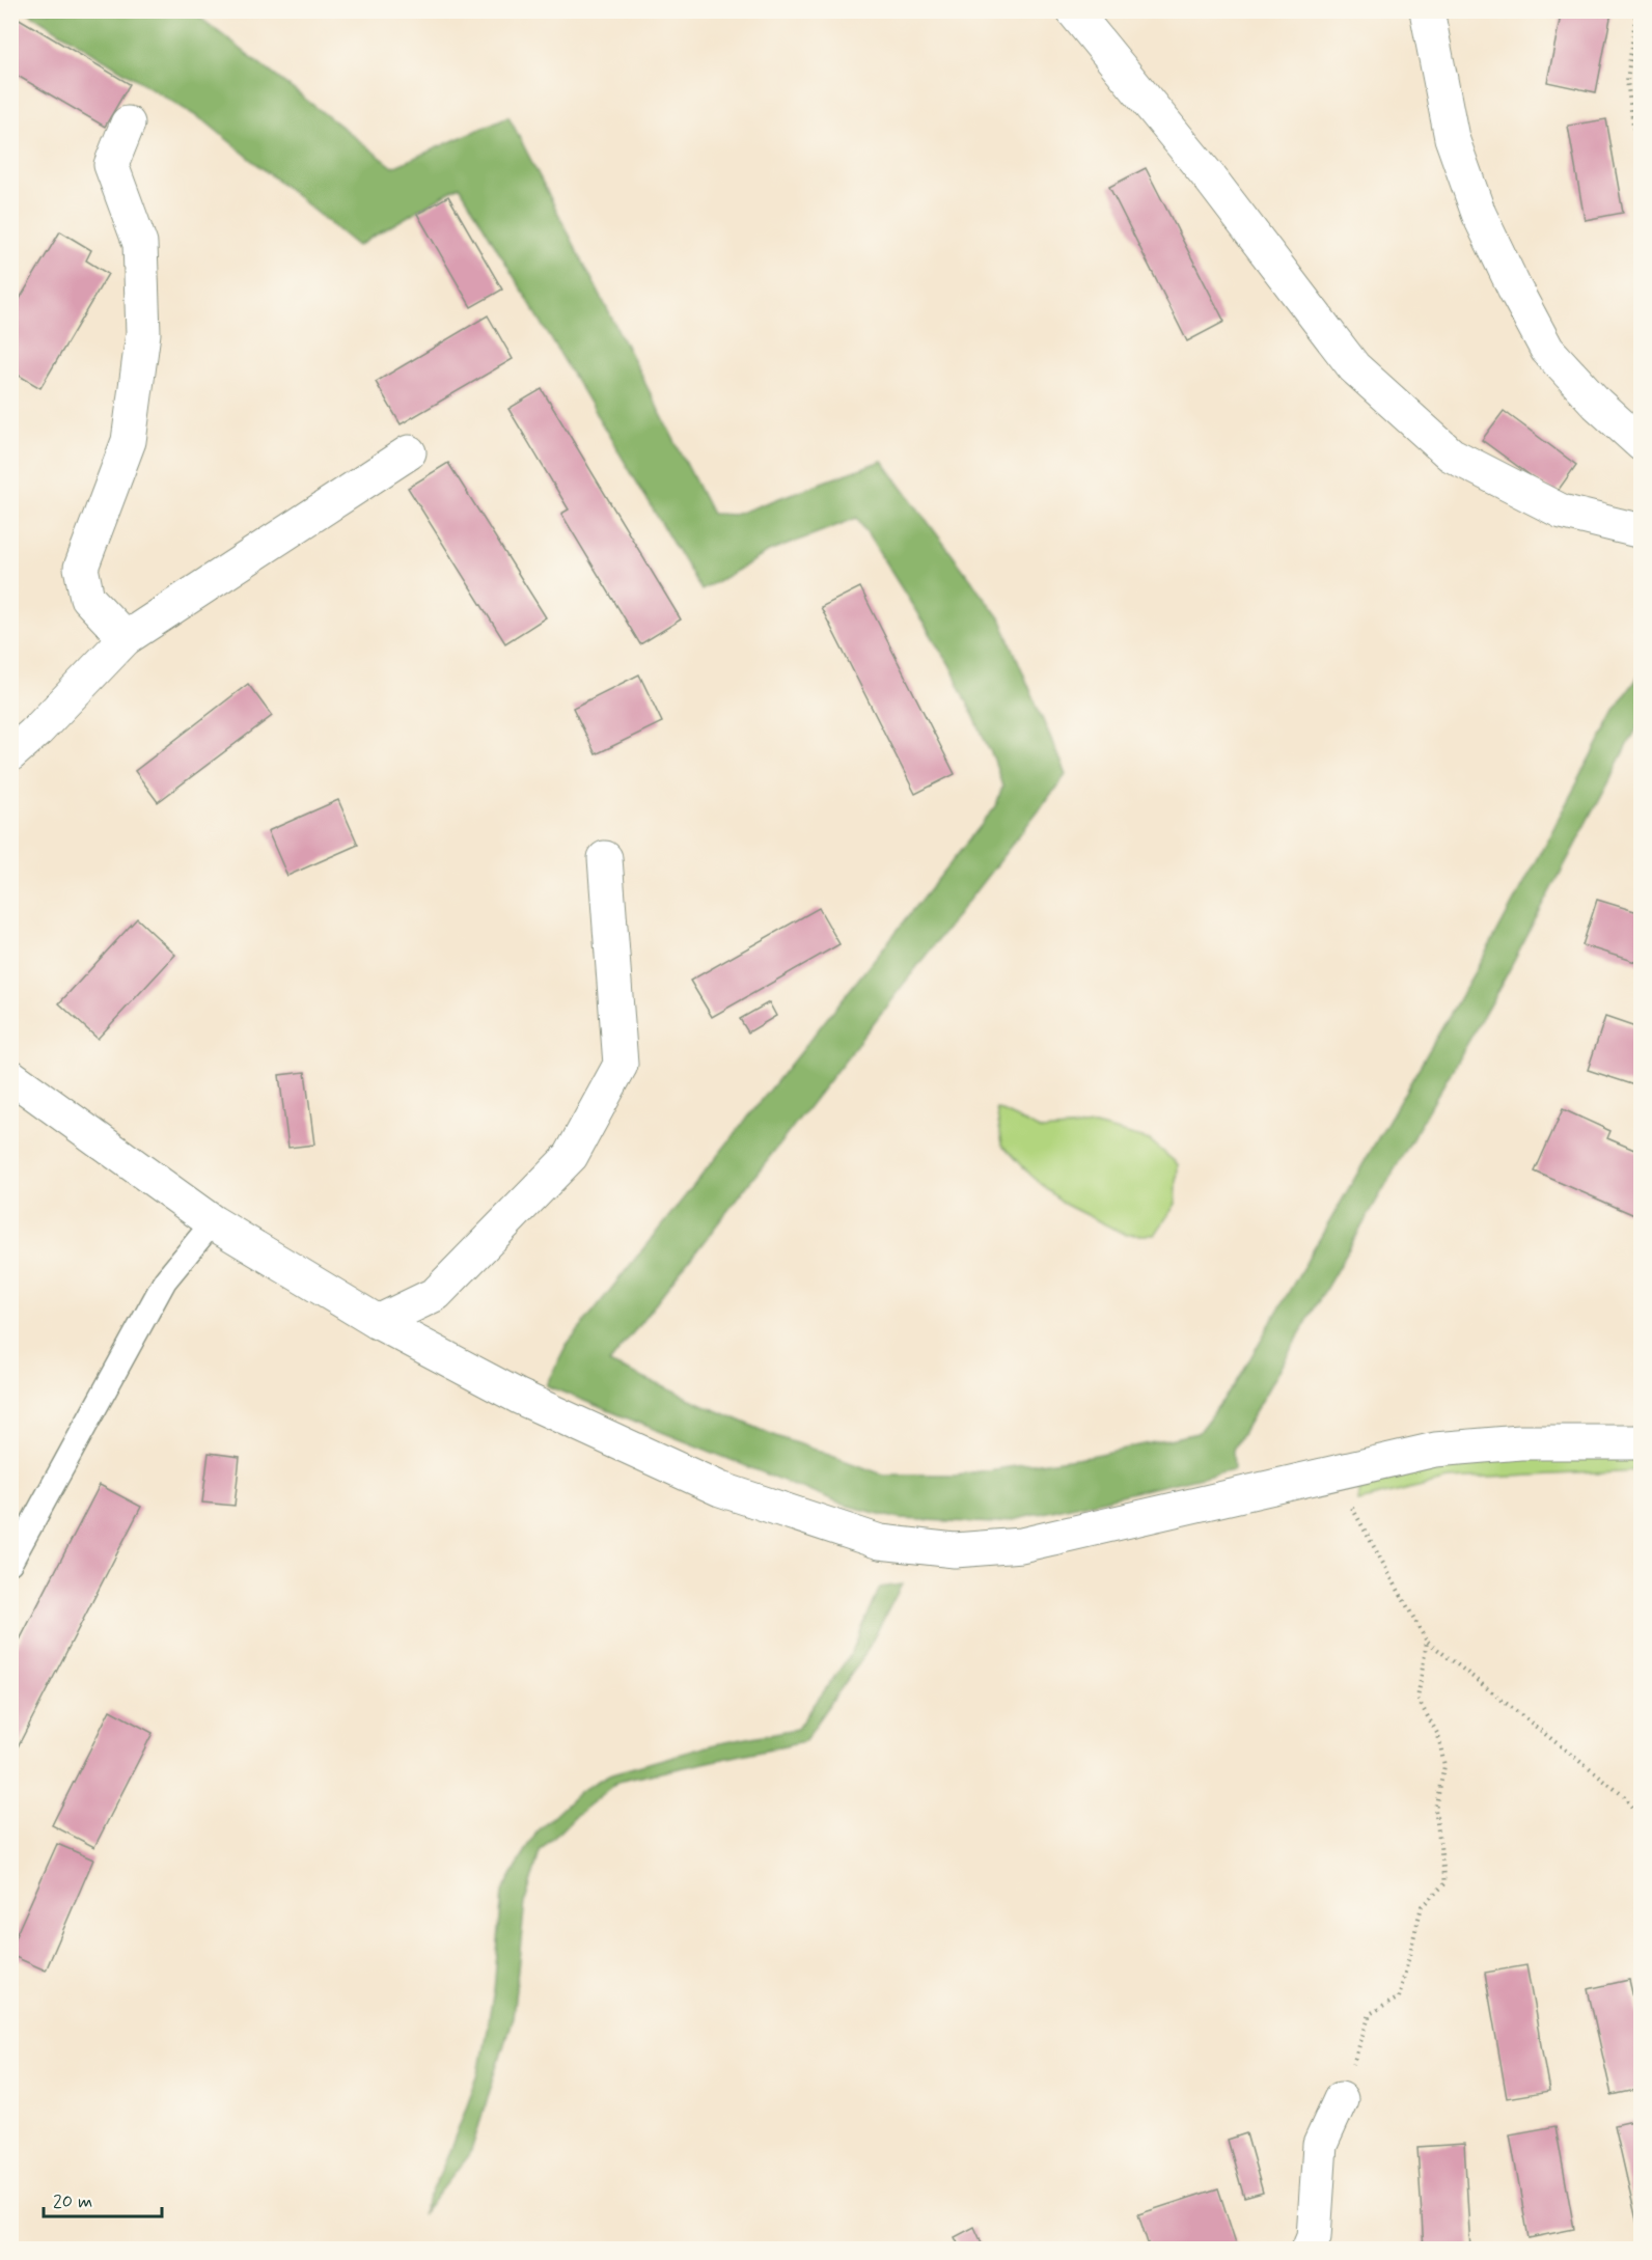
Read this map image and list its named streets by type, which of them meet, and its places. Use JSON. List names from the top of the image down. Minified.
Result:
{"scale_bar":"20 m"}
